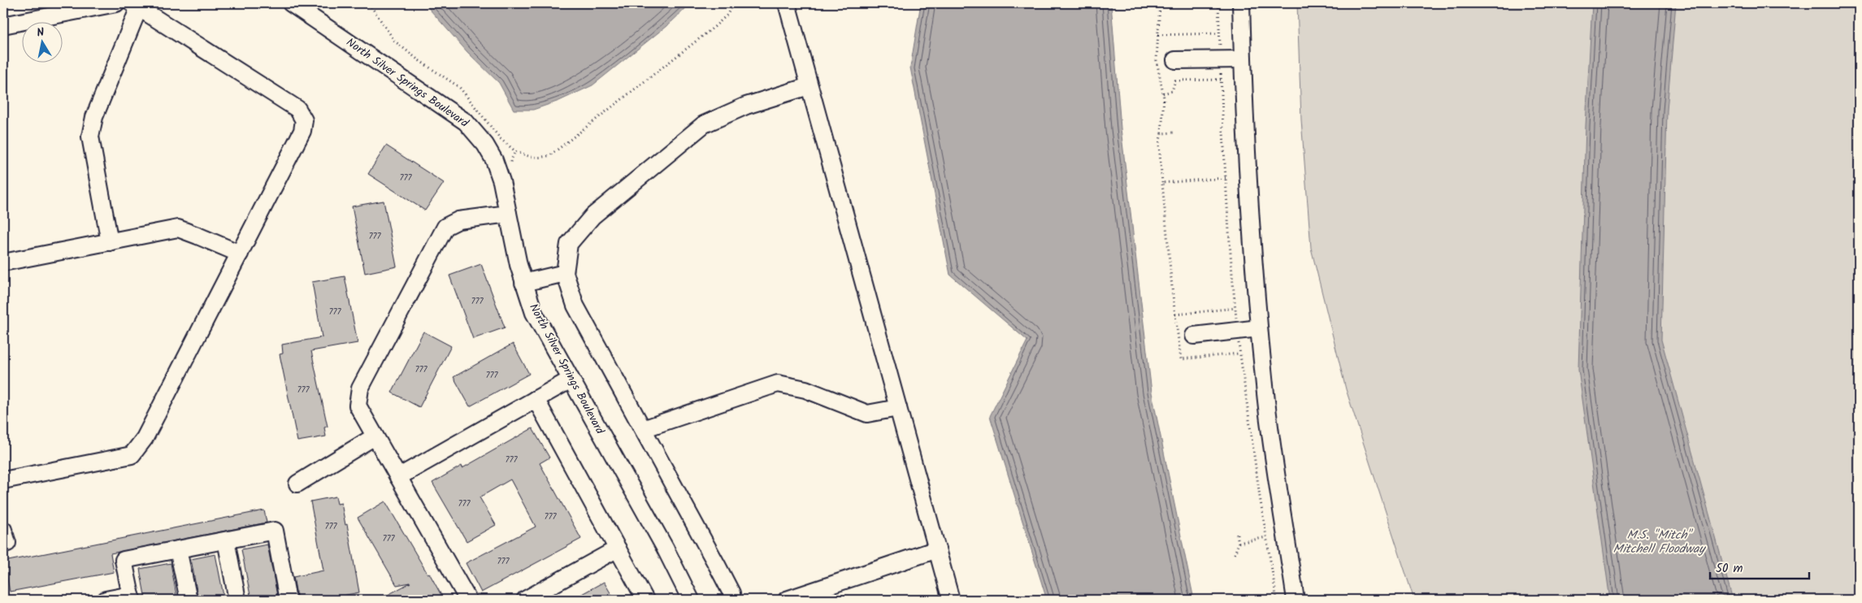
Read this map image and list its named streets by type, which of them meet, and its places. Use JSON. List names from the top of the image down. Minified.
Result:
{"streets":{"street":["North Silver Springs Boulevard"]},"water":["M.S. \"Mitch\" Mitchell Floodway"],"house_numbers":["777","777","777","777","777","777","777","777","777","777","777","777","777"],"scale_bar":"50 m","north":"top"}
